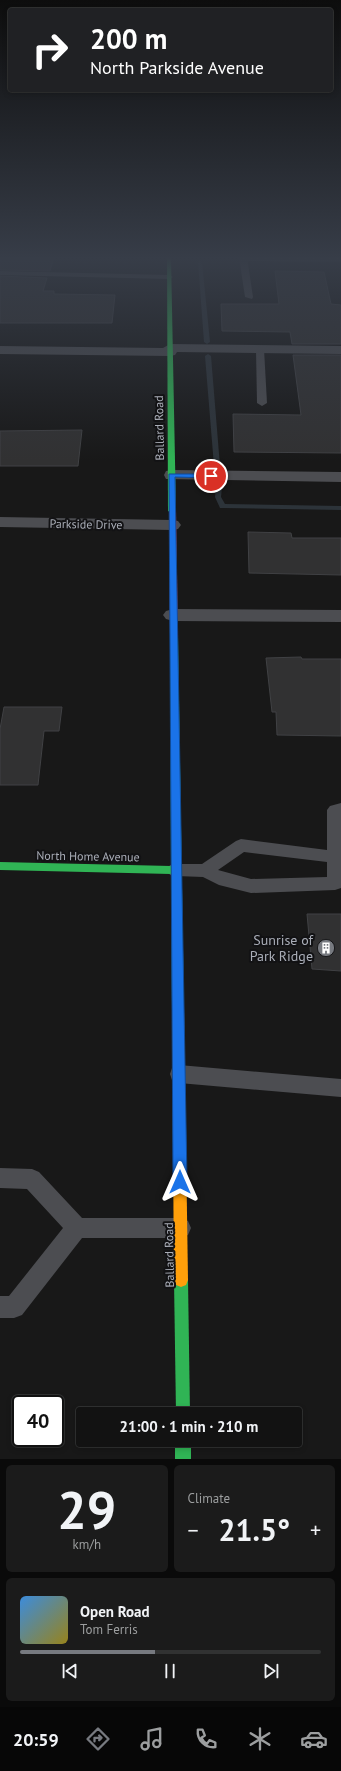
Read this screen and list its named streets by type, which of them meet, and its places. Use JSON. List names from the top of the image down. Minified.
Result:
{"streets":{"street":["Ballard Road","Parkside Drive","North Home Avenue"]},"crossings":[["Ballard Road","Parkside Drive"],["Ballard Road","North Home Avenue"]],"places":{"building":["Sunrise of Park Ridge"]},"page":{"turn":["200 m","North Parkside Avenue"],"limit":"40","trip":"21:00 · 1 min · 210 m","tile":[["29","km/h"],"Climate"],"heat":["−","21.5°","+"],"song":["Open Road","Tom Ferris"],"tabs":"20:59"}}
